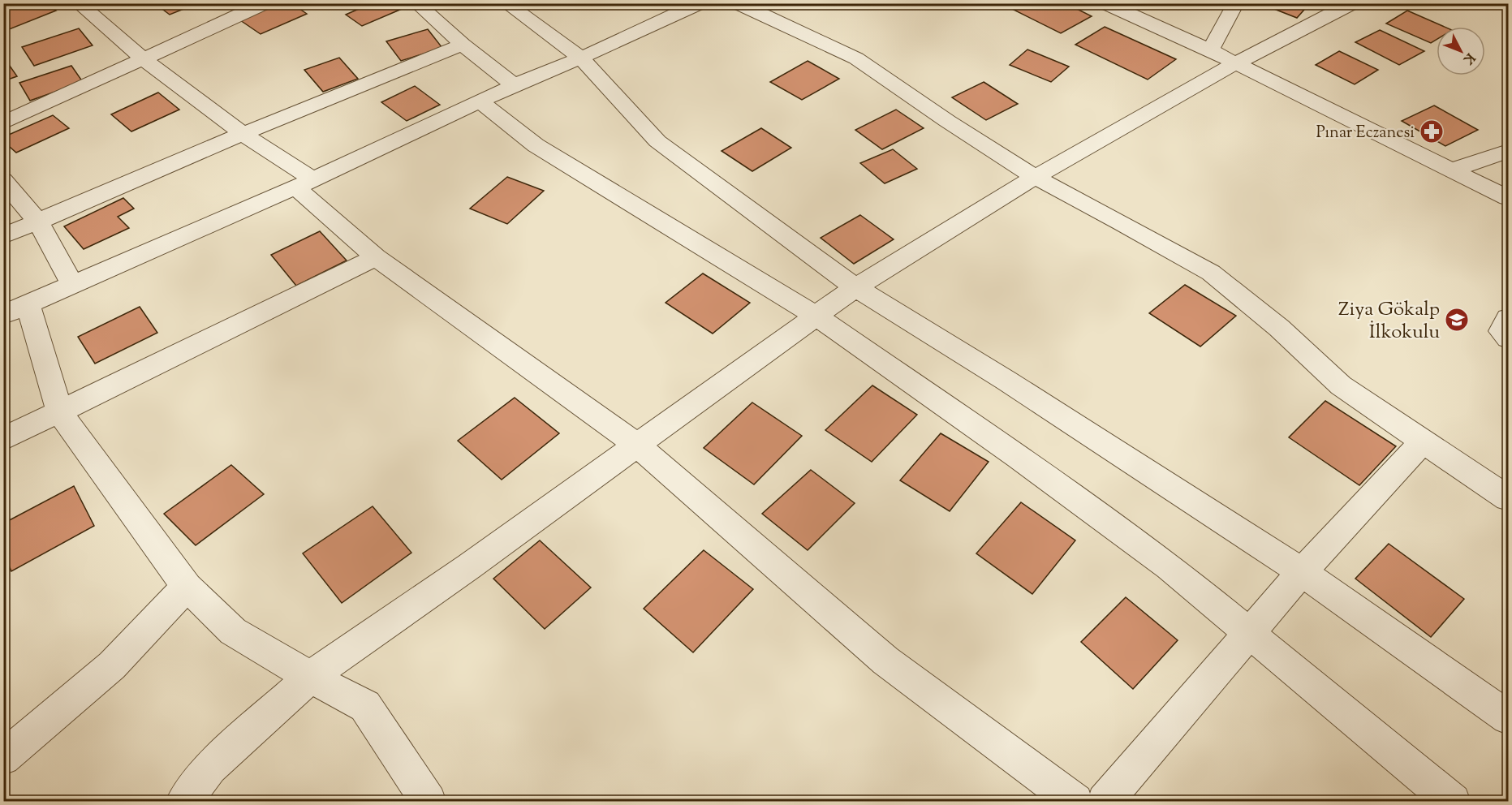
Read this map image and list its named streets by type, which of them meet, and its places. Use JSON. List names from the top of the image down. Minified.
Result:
{"places":{"pharmacy":["Pınar Eczanesi"],"school or university":["Ziya Gökalp İlkokulu"]},"north":"bottom right"}
